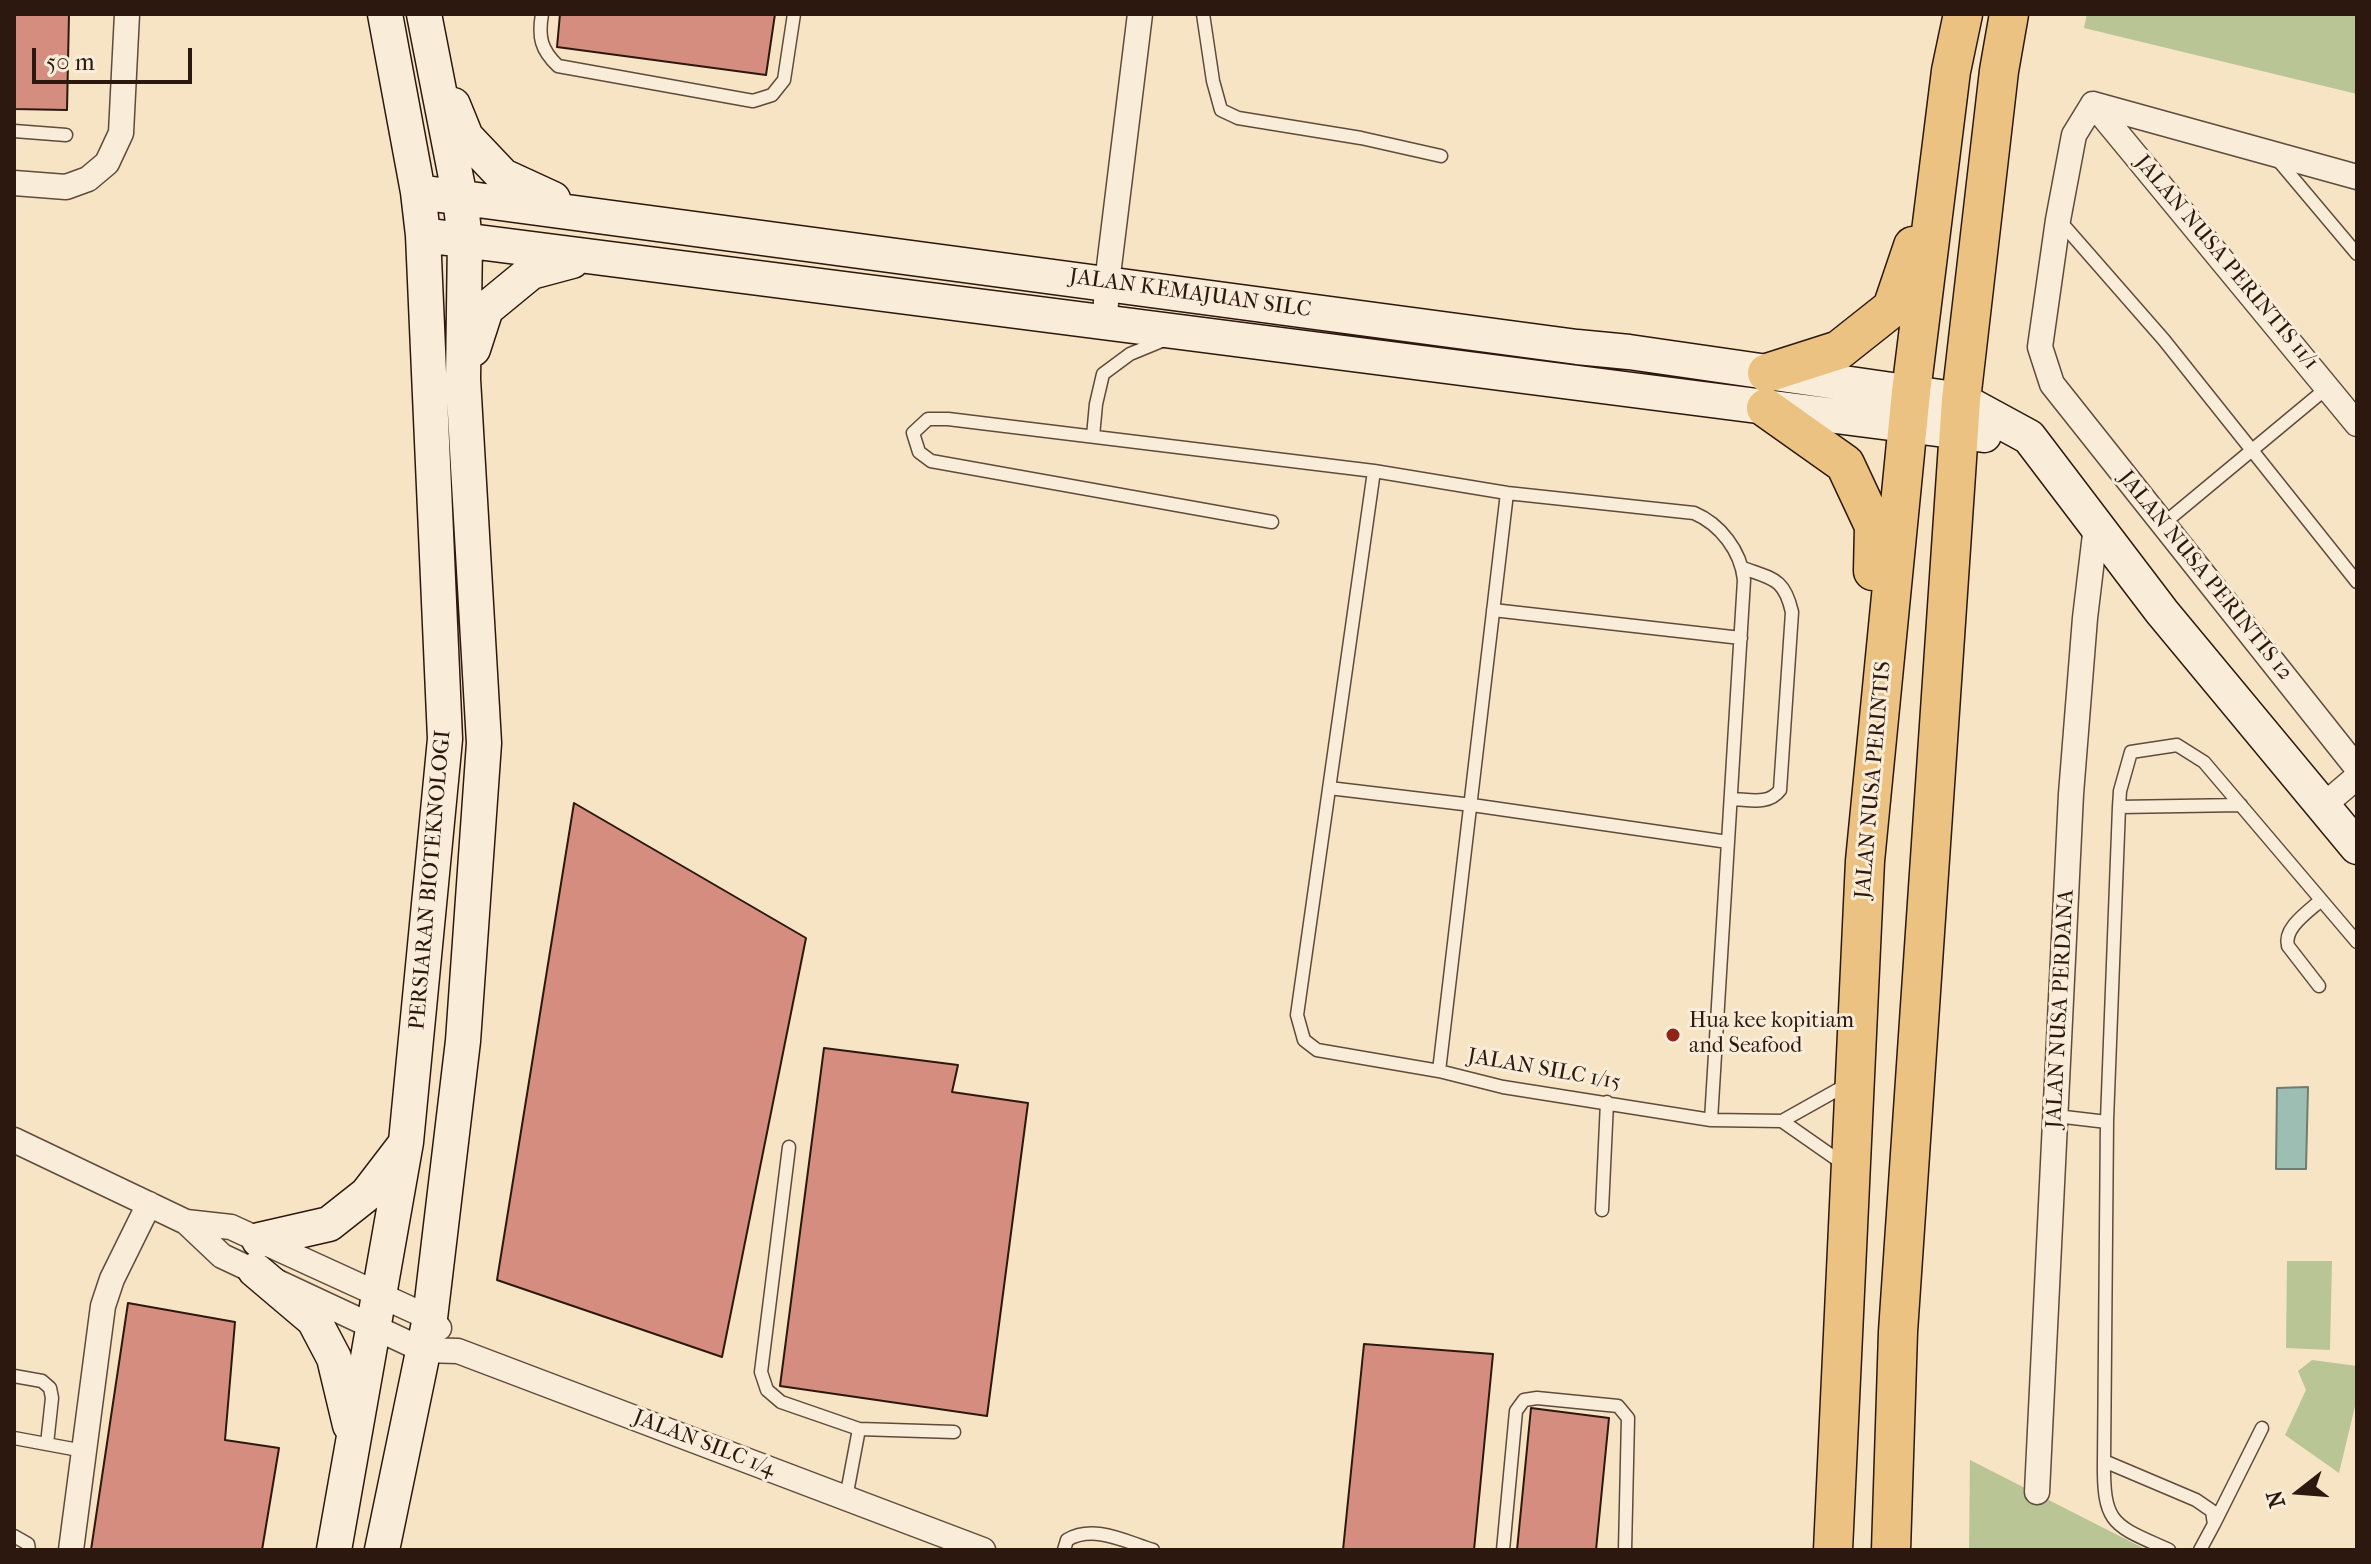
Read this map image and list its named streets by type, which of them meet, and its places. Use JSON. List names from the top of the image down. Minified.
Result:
{"streets":{"main road":["JALAN NUSA PERINTIS"],"street":["JALAN NUSA PERINTIS 11/1","JALAN KEMAJUAN SILC","JALAN NUSA PERINTIS 12","PERSIARAN BIOTEKNOLOGI","JALAN NUSA PERDANA","JALAN SILC 1/4"],"lane":["JALAN SILC 1/15"]},"crossings":[["JALAN KEMAJUAN SILC","JALAN NUSA PERINTIS"],["JALAN KEMAJUAN SILC","PERSIARAN BIOTEKNOLOGI"],["JALAN KEMAJUAN SILC","JALAN NUSA PERDANA"],["PERSIARAN BIOTEKNOLOGI","JALAN SILC 1/4"]],"places":["Hua kee kopitiam and Seafood"],"scale_bar":"50 m","north":"left"}
